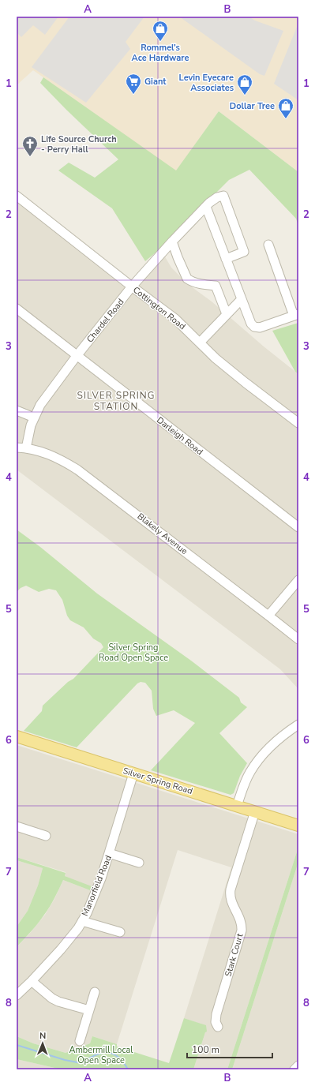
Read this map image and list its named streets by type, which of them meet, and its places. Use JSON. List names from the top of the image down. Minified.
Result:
{"streets":{"main road":["Silver Spring Road"],"street":["Cottington Road","Chardel Road","Darleigh Road","Blakely Avenue","Manorfield Road","Stark Court"]},"crossings":[["Cottington Road","Chardel Road"],["Chardel Road","Darleigh Road"],["Chardel Road","Blakely Avenue"],["Silver Spring Road","Manorfield Road"],["Silver Spring Road","Stark Court"]],"districts":["SILVER SPRING STATION"],"parks":["Silver Spring Road Open Space","Ambermill Local Open Space"],"places":{"shop":["Rommel’s Ace Hardware","Levin Eyecare Associates","Dollar Tree"],"supermarket":["Giant"],"church":["Life Source Church - Perry Hall"]},"scale_bar":"100 m","north":"top","grid":{"columns":["A","B"],"rows":["1","2","3","4","5","6","7","8"]}}
